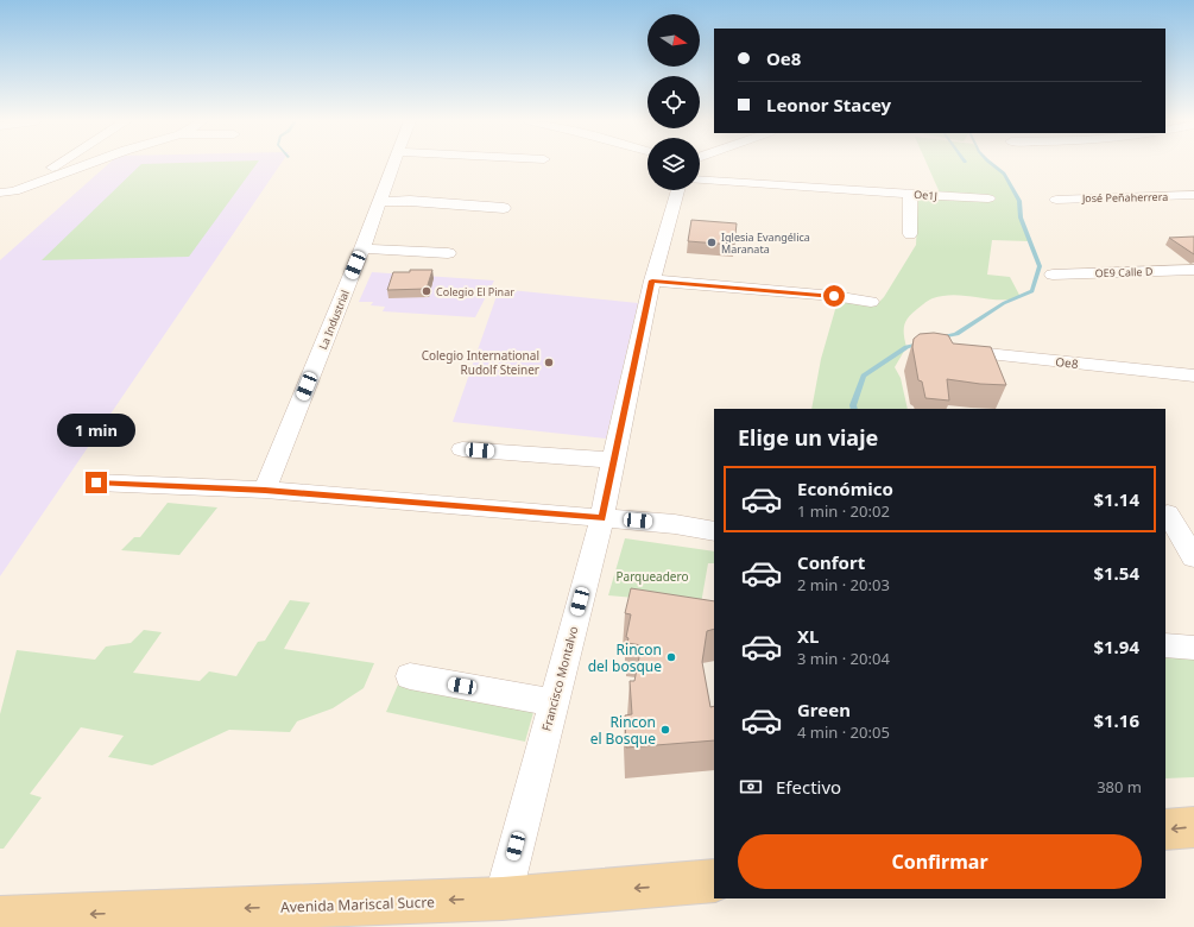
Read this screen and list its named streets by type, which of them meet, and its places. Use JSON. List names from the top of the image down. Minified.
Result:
{"streets":{"main road":["Avenida Mariscal Sucre"],"street":["Oe1J","José Peñaherrera","OE9 Calle D","La Industrial","Oe8","Francisco Montalvo"]},"crossings":[["Francisco Montalvo","Avenida Mariscal Sucre"]],"one_way":["Avenida Mariscal Sucre"],"parks":["Parqueadero"],"places":["Iglesia Evangélica Maranata","Colegio El Pinar","Colegio International Rudolf Steiner","Rincon del bosque","Rincon el Bosque"],"north":"right","page":{"banner":["Oe8","Leonor Stacey"],"heading":"Elige un viaje","bubble":"1 min","list":[{"name":"Económico","note":"1 min · 20:02","value":"$1.14"},{"name":"Confort","note":"2 min · 20:03","value":"$1.54"},{"name":"XL","note":"3 min · 20:04","value":"$1.94"},{"name":"Green","note":"4 min · 20:05","value":"$1.16"}],"pay":["Efectivo","380 m"],"buttons":"Confirmar"}}
